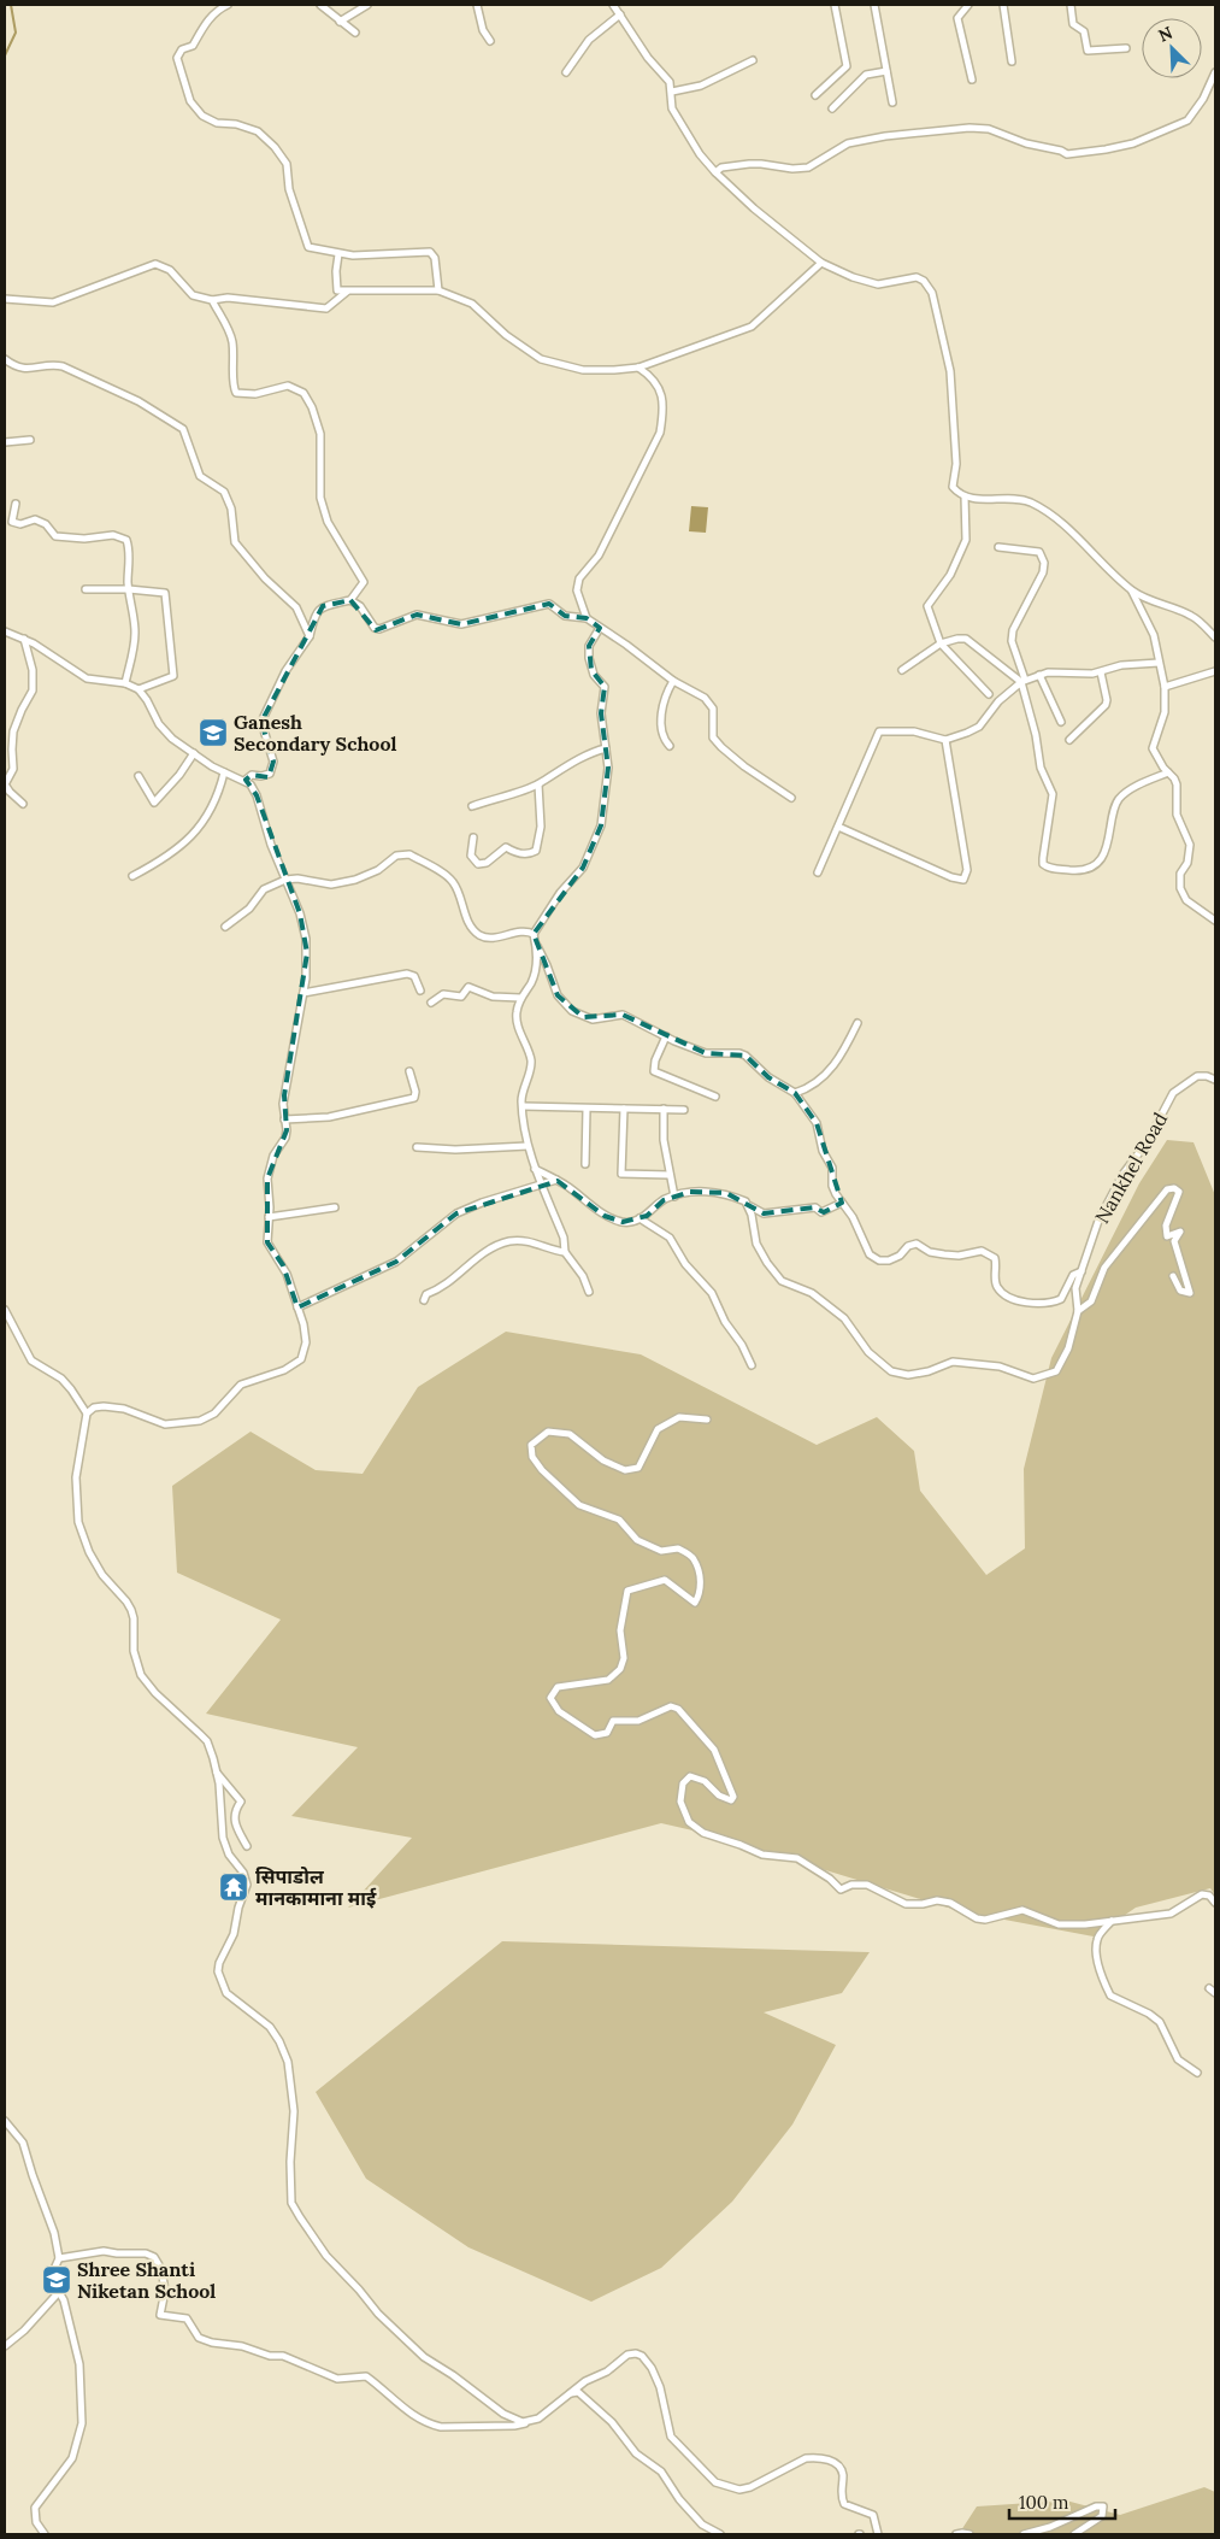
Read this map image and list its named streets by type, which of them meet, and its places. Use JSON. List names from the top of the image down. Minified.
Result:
{"streets":{"street":["Nankhel Road"]},"places":{"school or university":["Ganesh Secondary School","Shree Shanti Niketan School"],"temple":["सिपाडोल मानकामाना माई"]},"scale_bar":"100 m","north":"top left"}
